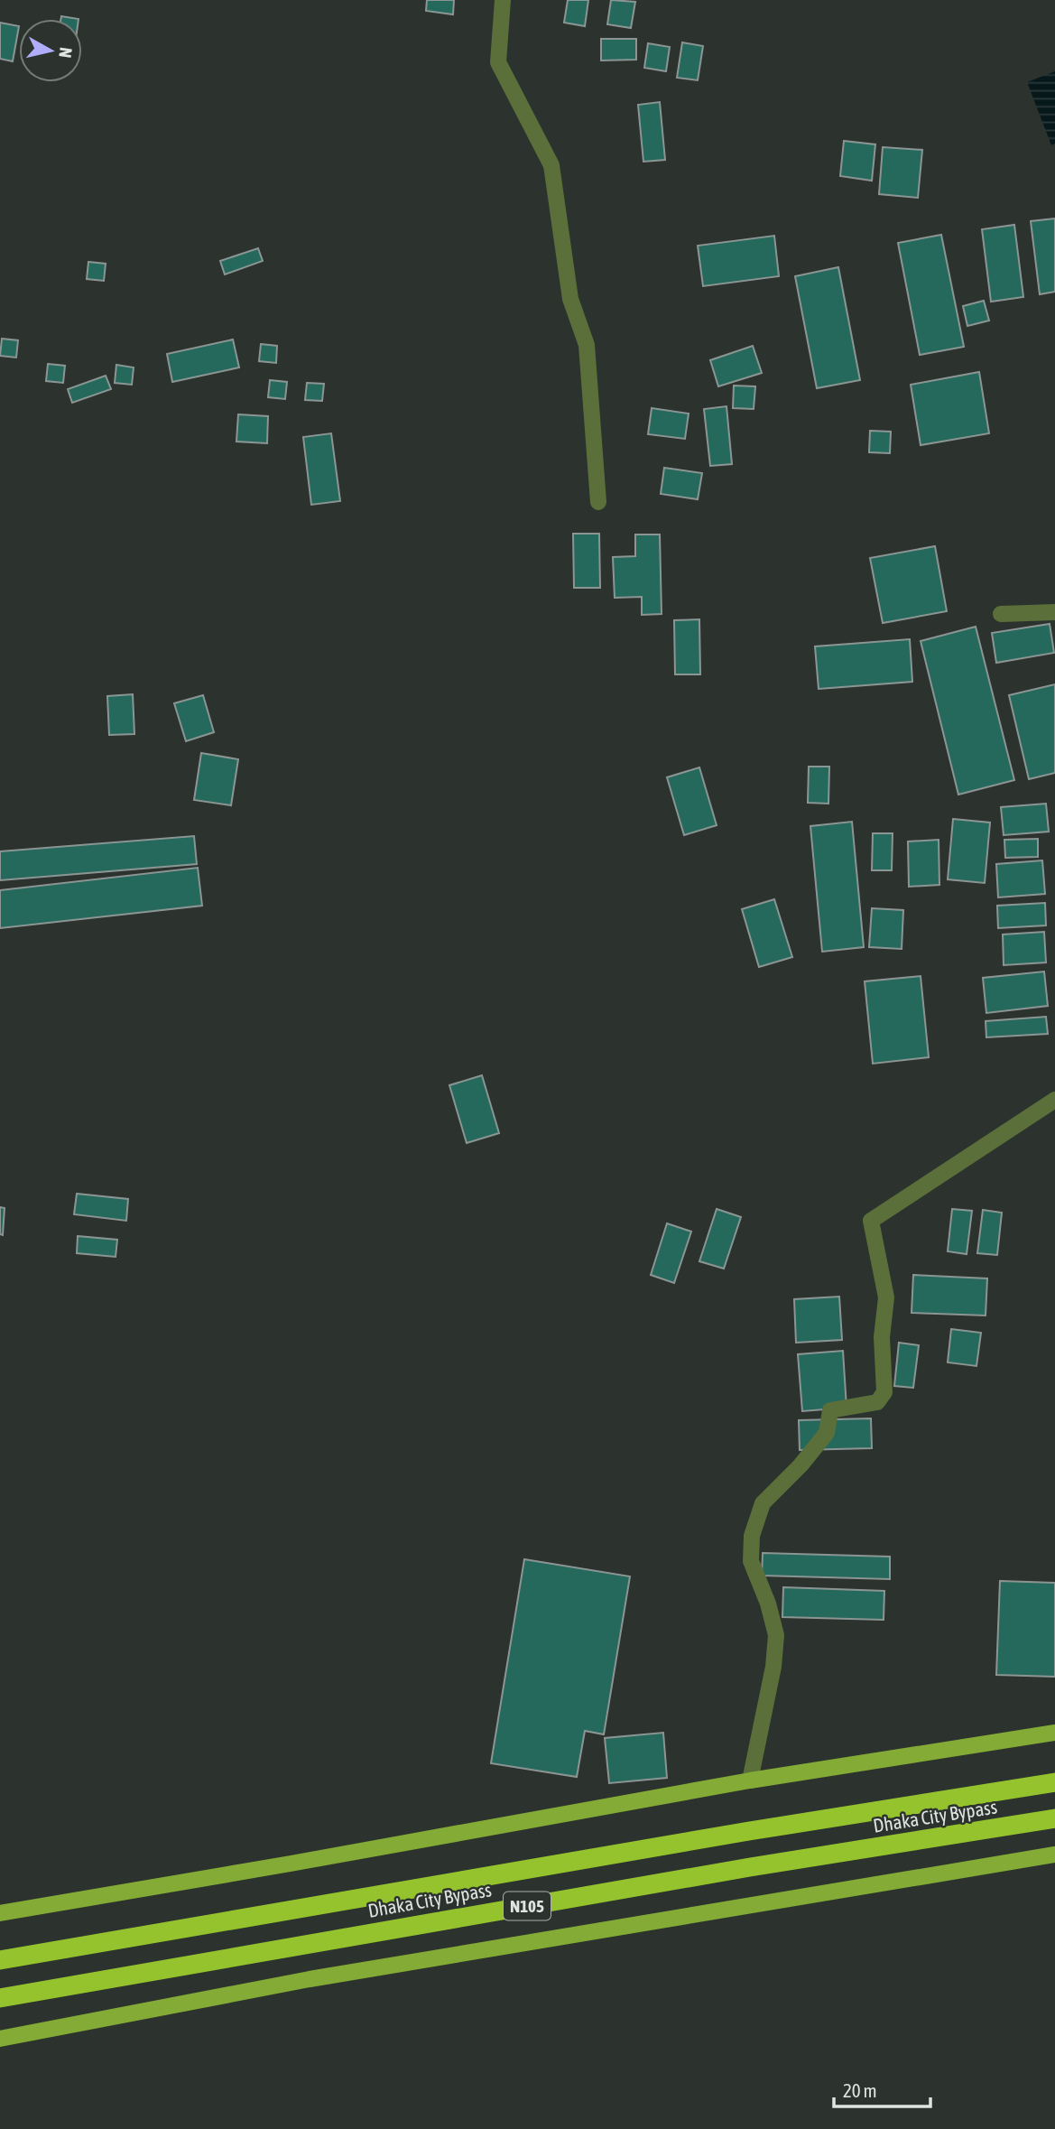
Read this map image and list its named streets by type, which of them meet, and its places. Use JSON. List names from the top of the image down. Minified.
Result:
{"streets":{"highway":["Dhaka City Bypass","N105"]},"scale_bar":"20 m","north":"right"}
